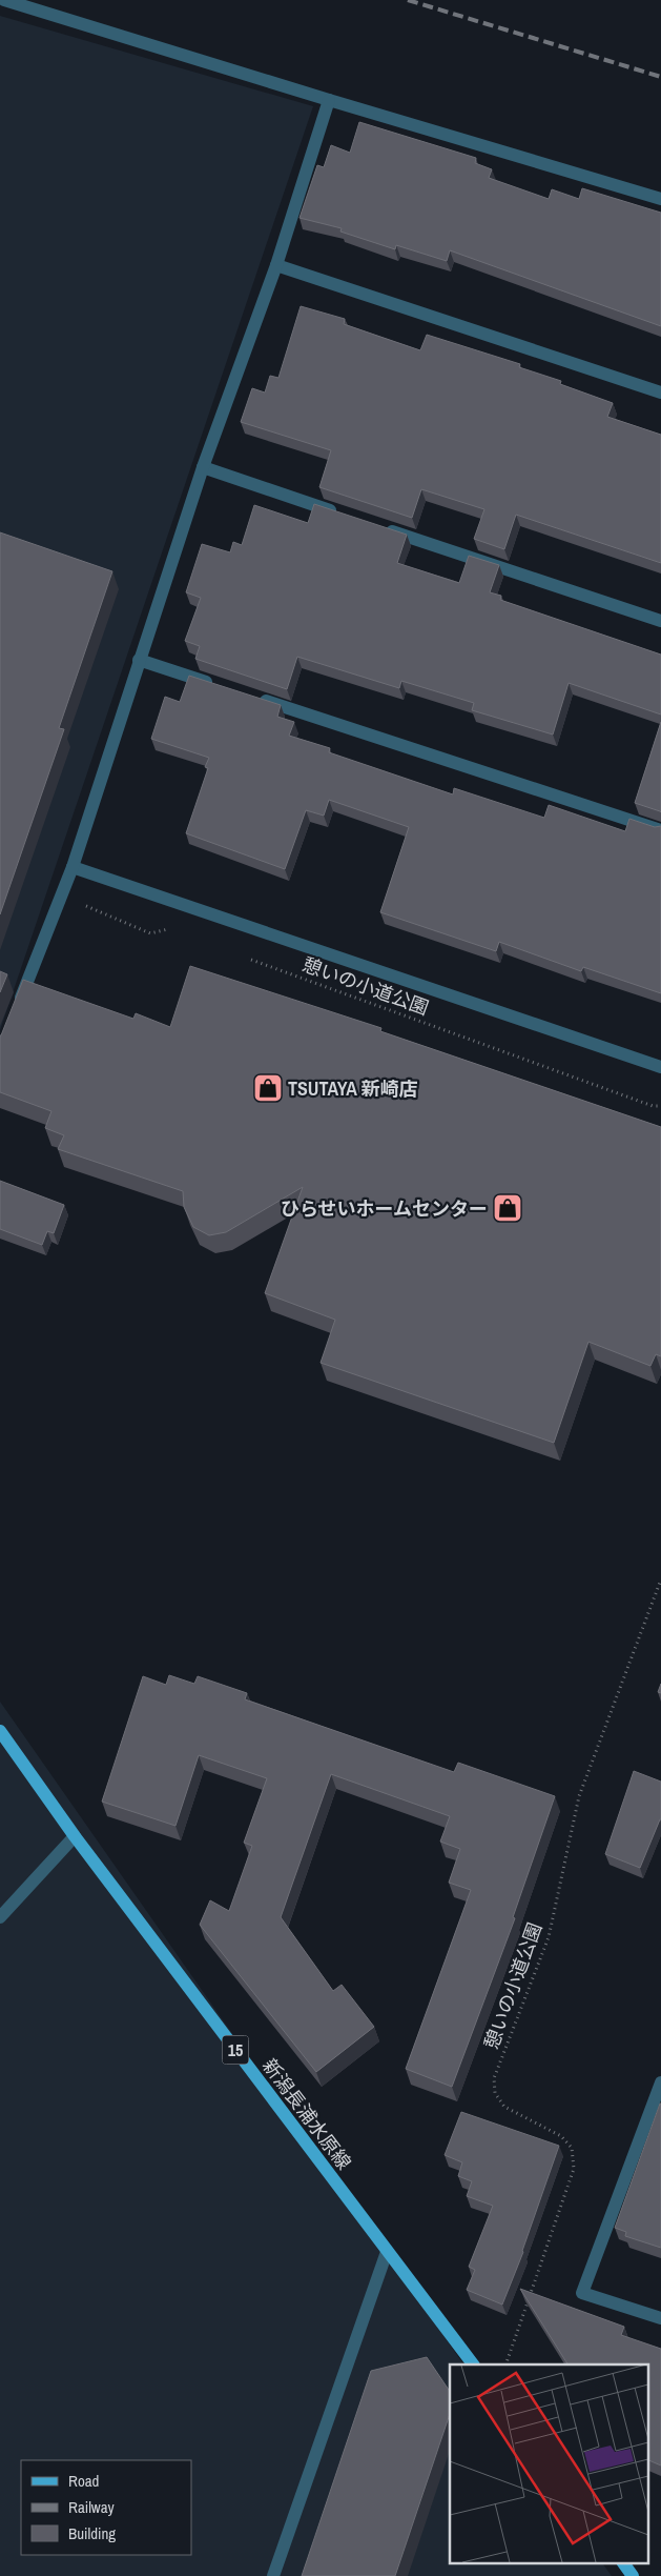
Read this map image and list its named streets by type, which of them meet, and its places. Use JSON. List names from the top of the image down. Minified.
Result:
{"streets":{"main road":["15","新潟長浦水原線"],"path":["憩いの小道公園"]},"places":{"shop":["TSUTAYA 新崎店","ひらせいホームセンター"]},"legend":["Road","Railway","Building"]}
